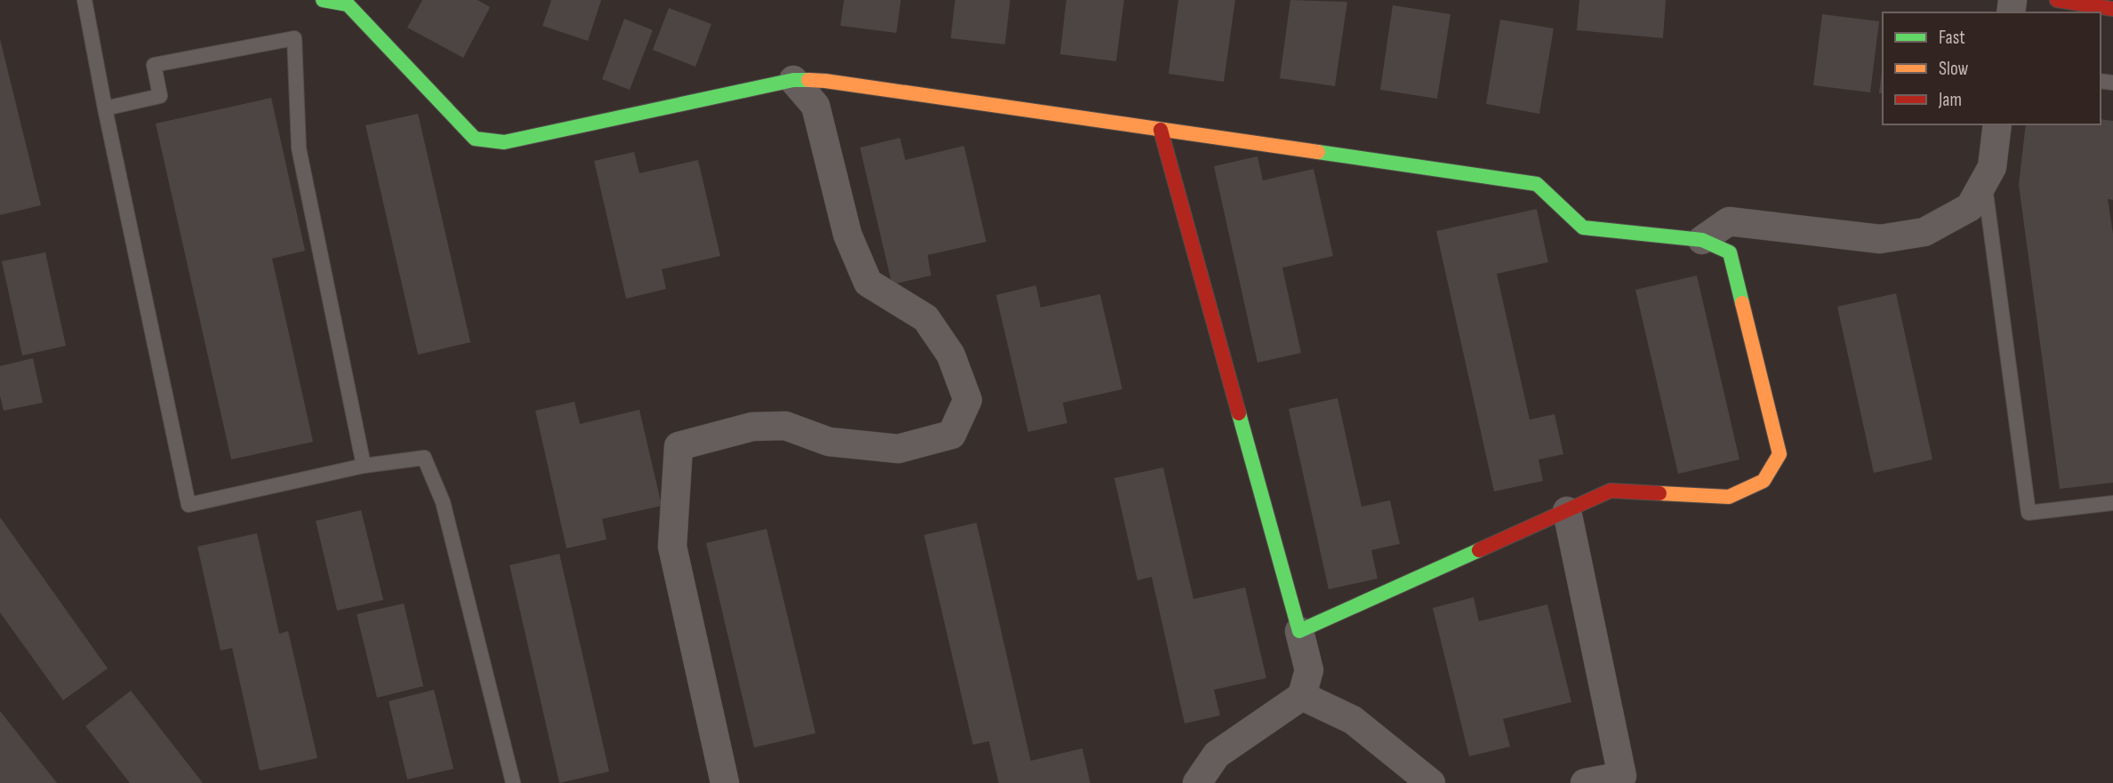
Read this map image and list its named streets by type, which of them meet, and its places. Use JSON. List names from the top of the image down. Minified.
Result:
{"legend":["Fast","Slow","Jam"]}
